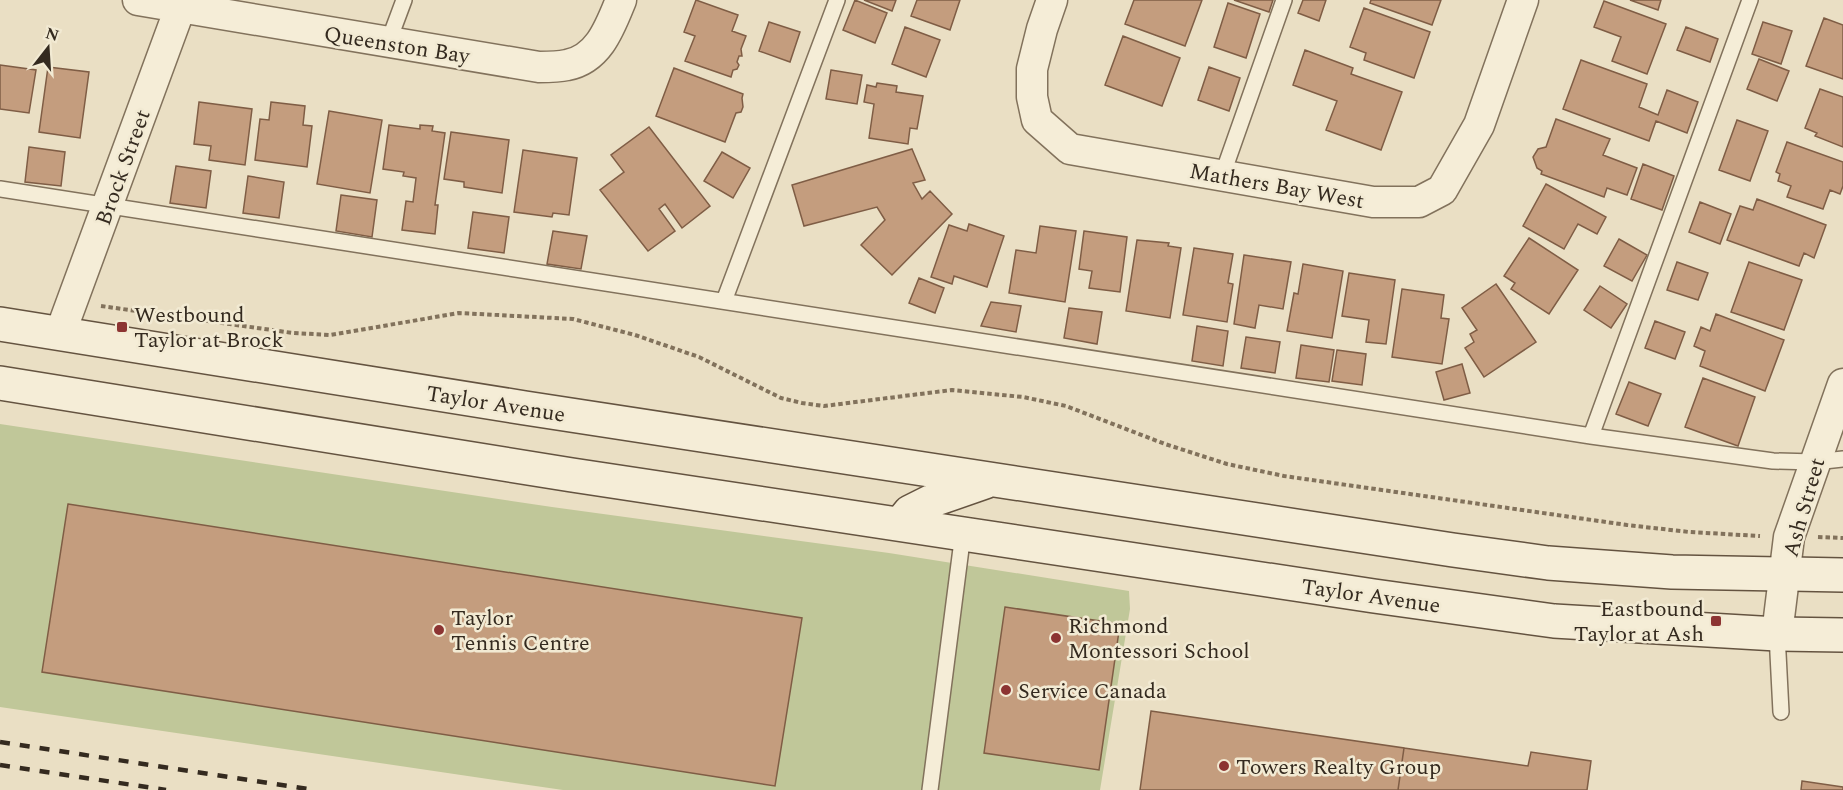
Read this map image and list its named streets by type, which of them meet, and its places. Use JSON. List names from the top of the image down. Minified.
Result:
{"streets":{"main road":["Taylor Avenue"],"street":["Queenston Bay","Brock Street","Mathers Bay West","Ash Street"]},"crossings":[["Queenston Bay","Brock Street"],["Brock Street","Taylor Avenue"],["Taylor Avenue","Ash Street"]],"places":{"transit":["Westbound Taylor at Brock","Eastbound Taylor at Ash"],"other":["Taylor Tennis Centre","Richmond Montessori School","Service Canada","Towers Realty Group"]},"north":"top"}
